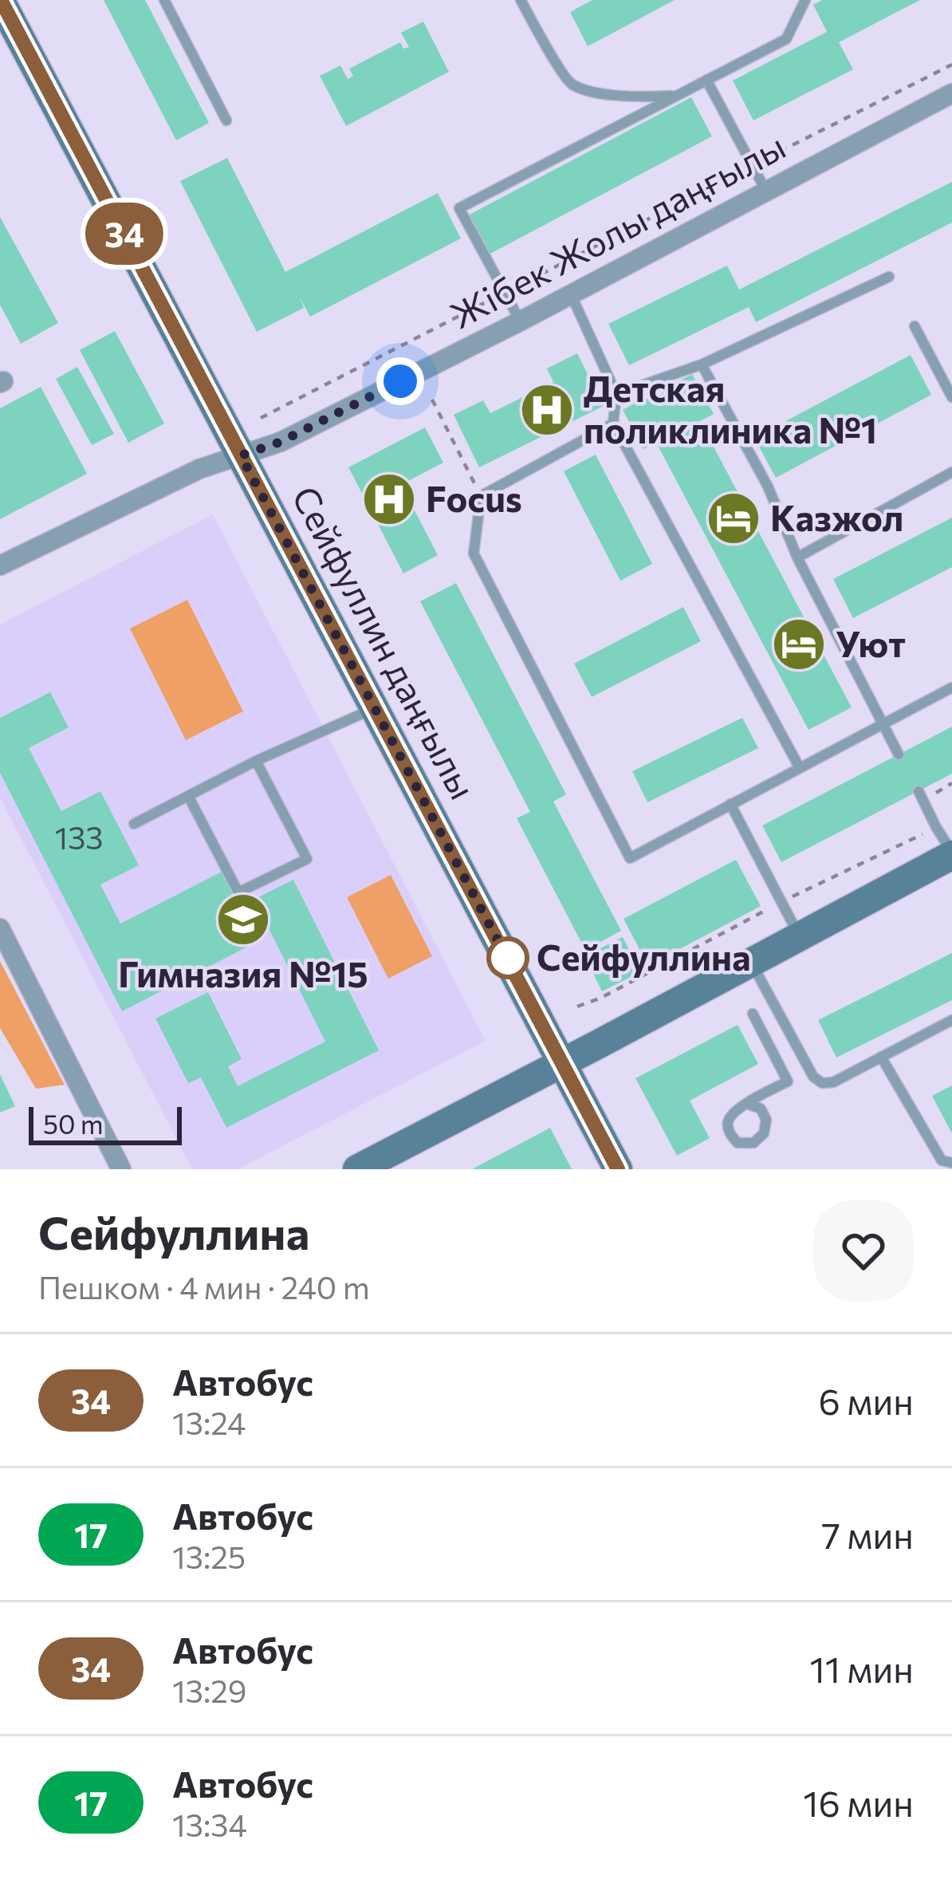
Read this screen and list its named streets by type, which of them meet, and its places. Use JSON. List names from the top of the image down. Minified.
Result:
{"streets":{"main road":["Сейфуллин даңғылы"],"street":["Жібек Жолы даңғылы"]},"crossings":[["Жібек Жолы даңғылы","Сейфуллин даңғылы"]],"places":{"hospital":["Детская поликлиника №1","Focus"],"hotel":["Казжол","Уют"],"school or university":["Гимназия №15"],"other":["Сейфуллина"]},"lines":["bus line 34"],"house_numbers":["133"],"scale_bar":"50 m","page":{"on_map":"34","scale":"50 m","heading":["Сейфуллина","Пешком · 4 мин · 240 m"],"list":[{"mark":"34","name":"Автобус","note":"13:24","value":"6 мин"},{"mark":"17","name":"Автобус","note":"13:25","value":"7 мин"},{"mark":"34","name":"Автобус","note":"13:29","value":"11 мин"},{"mark":"17","name":"Автобус","note":"13:34","value":"16 мин"}]}}
